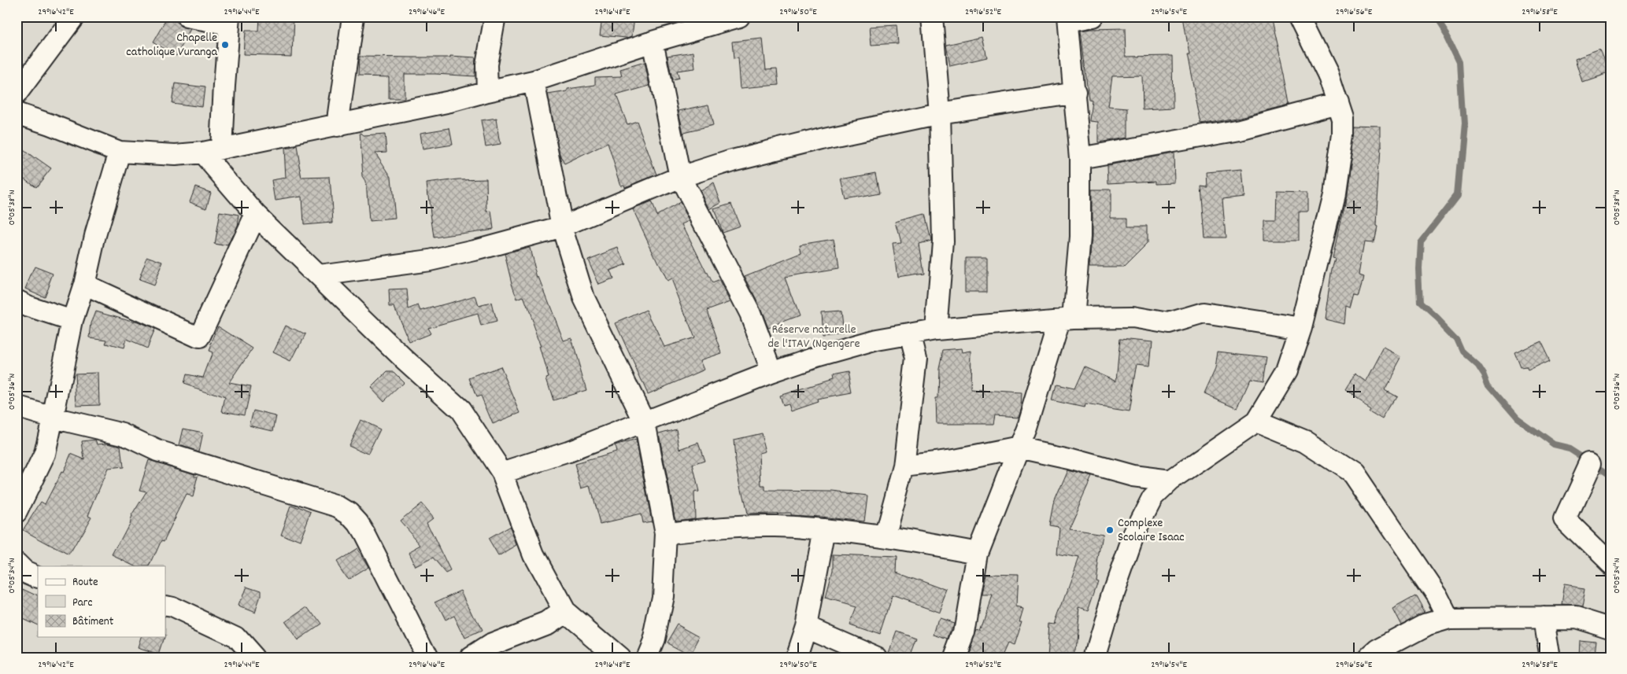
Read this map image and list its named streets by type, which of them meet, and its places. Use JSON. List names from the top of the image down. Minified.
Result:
{"parks":["Réserve naturelle de l'ITAV (Ngengere"],"places":["Chapelle catholique Vuranga","Complexe Scolaire Isaac"],"legend":["Route","Parc","Bâtiment"],"coordinates":["29°16'42\"E","29°16'44\"E","29°16'46\"E","29°16'48\"E","29°16'50\"E","29°16'52\"E","29°16'54\"E","29°16'56\"E","29°16'58\"E","0°05'38\"N","0°05'36\"N","0°05'34\"N"]}
